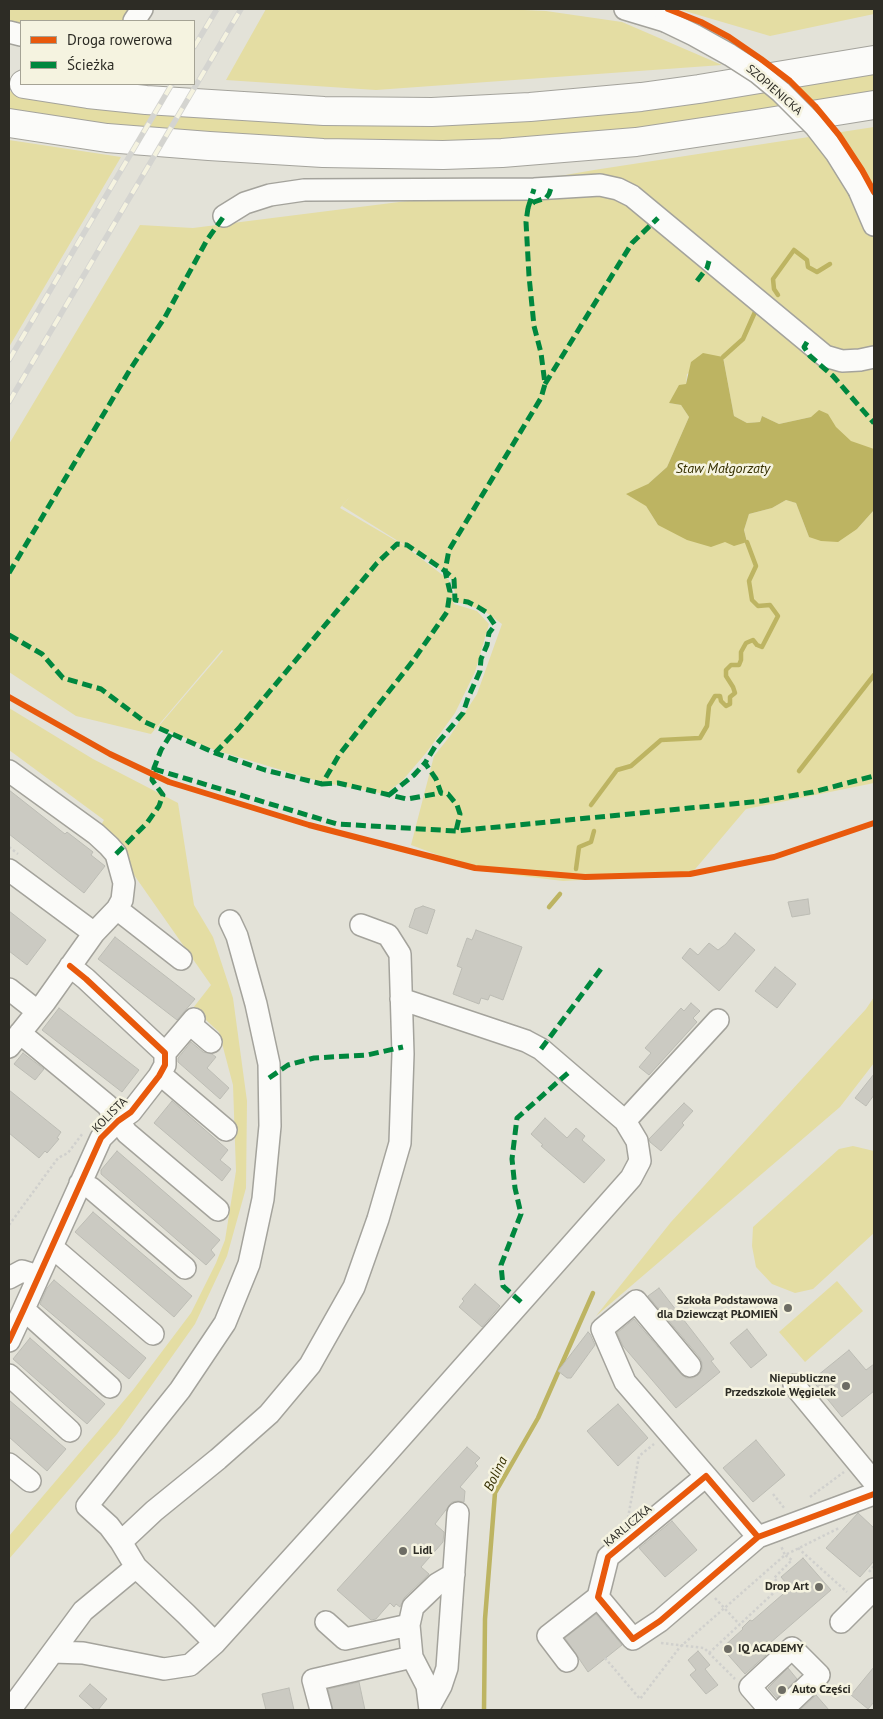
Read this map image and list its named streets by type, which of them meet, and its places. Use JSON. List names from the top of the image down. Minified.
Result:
{"streets":{"street":["SZOPIENICKA","KOLISTA","KARLICZKA"]},"water":["Staw Małgorzaty","Bolina"],"places":["Szkoła Podstawowa dla Dziewcząt PŁOMIEŃ","Niepubliczne Przedszkole Węgielek","Lidl","Drop Art","IQ ACADEMY","Auto Części"],"legend":["Droga rowerowa","Ścieżka"]}
